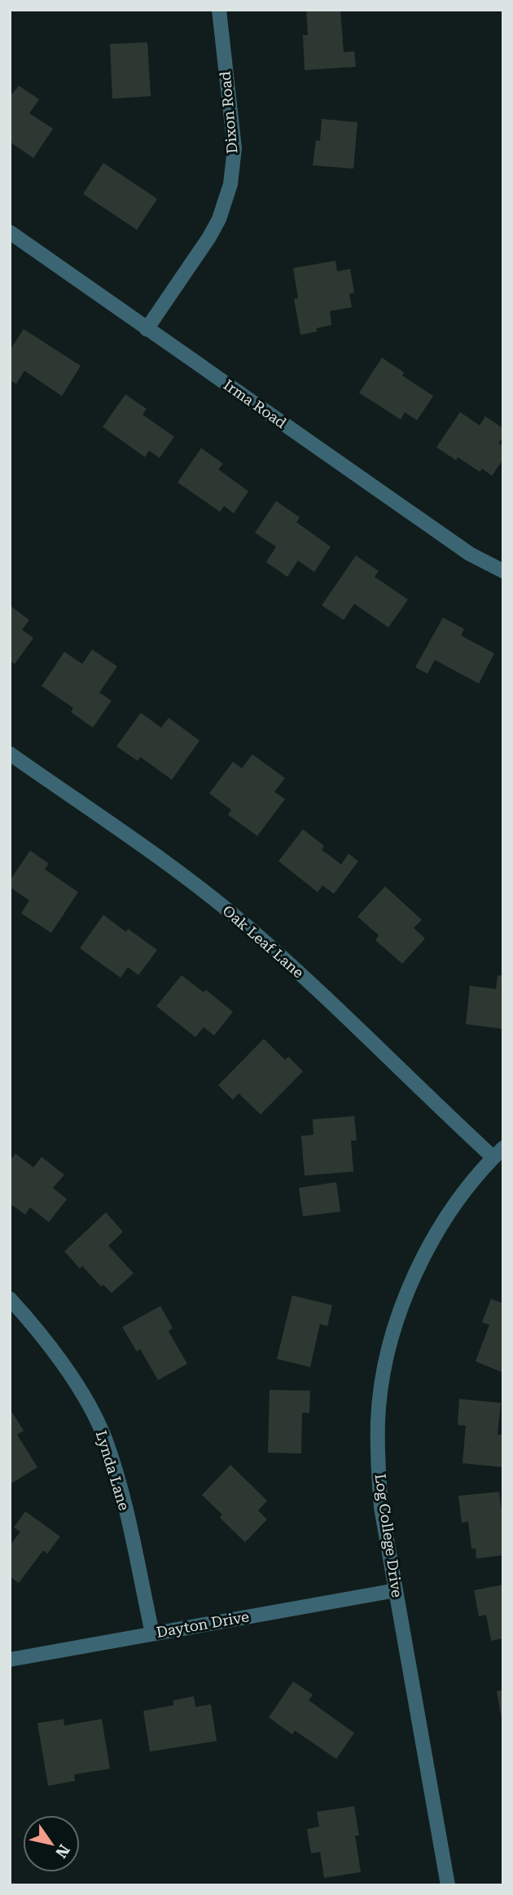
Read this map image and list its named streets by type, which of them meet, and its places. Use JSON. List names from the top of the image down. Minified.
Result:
{"streets":{"street":["Dixon Road","Irma Road","Oak Leaf Lane","Lynda Lane","Log College Drive","Dayton Drive"]},"crossings":[["Dixon Road","Irma Road"],["Oak Leaf Lane","Log College Drive"],["Lynda Lane","Dayton Drive"],["Log College Drive","Dayton Drive"]],"north":"bottom right"}
